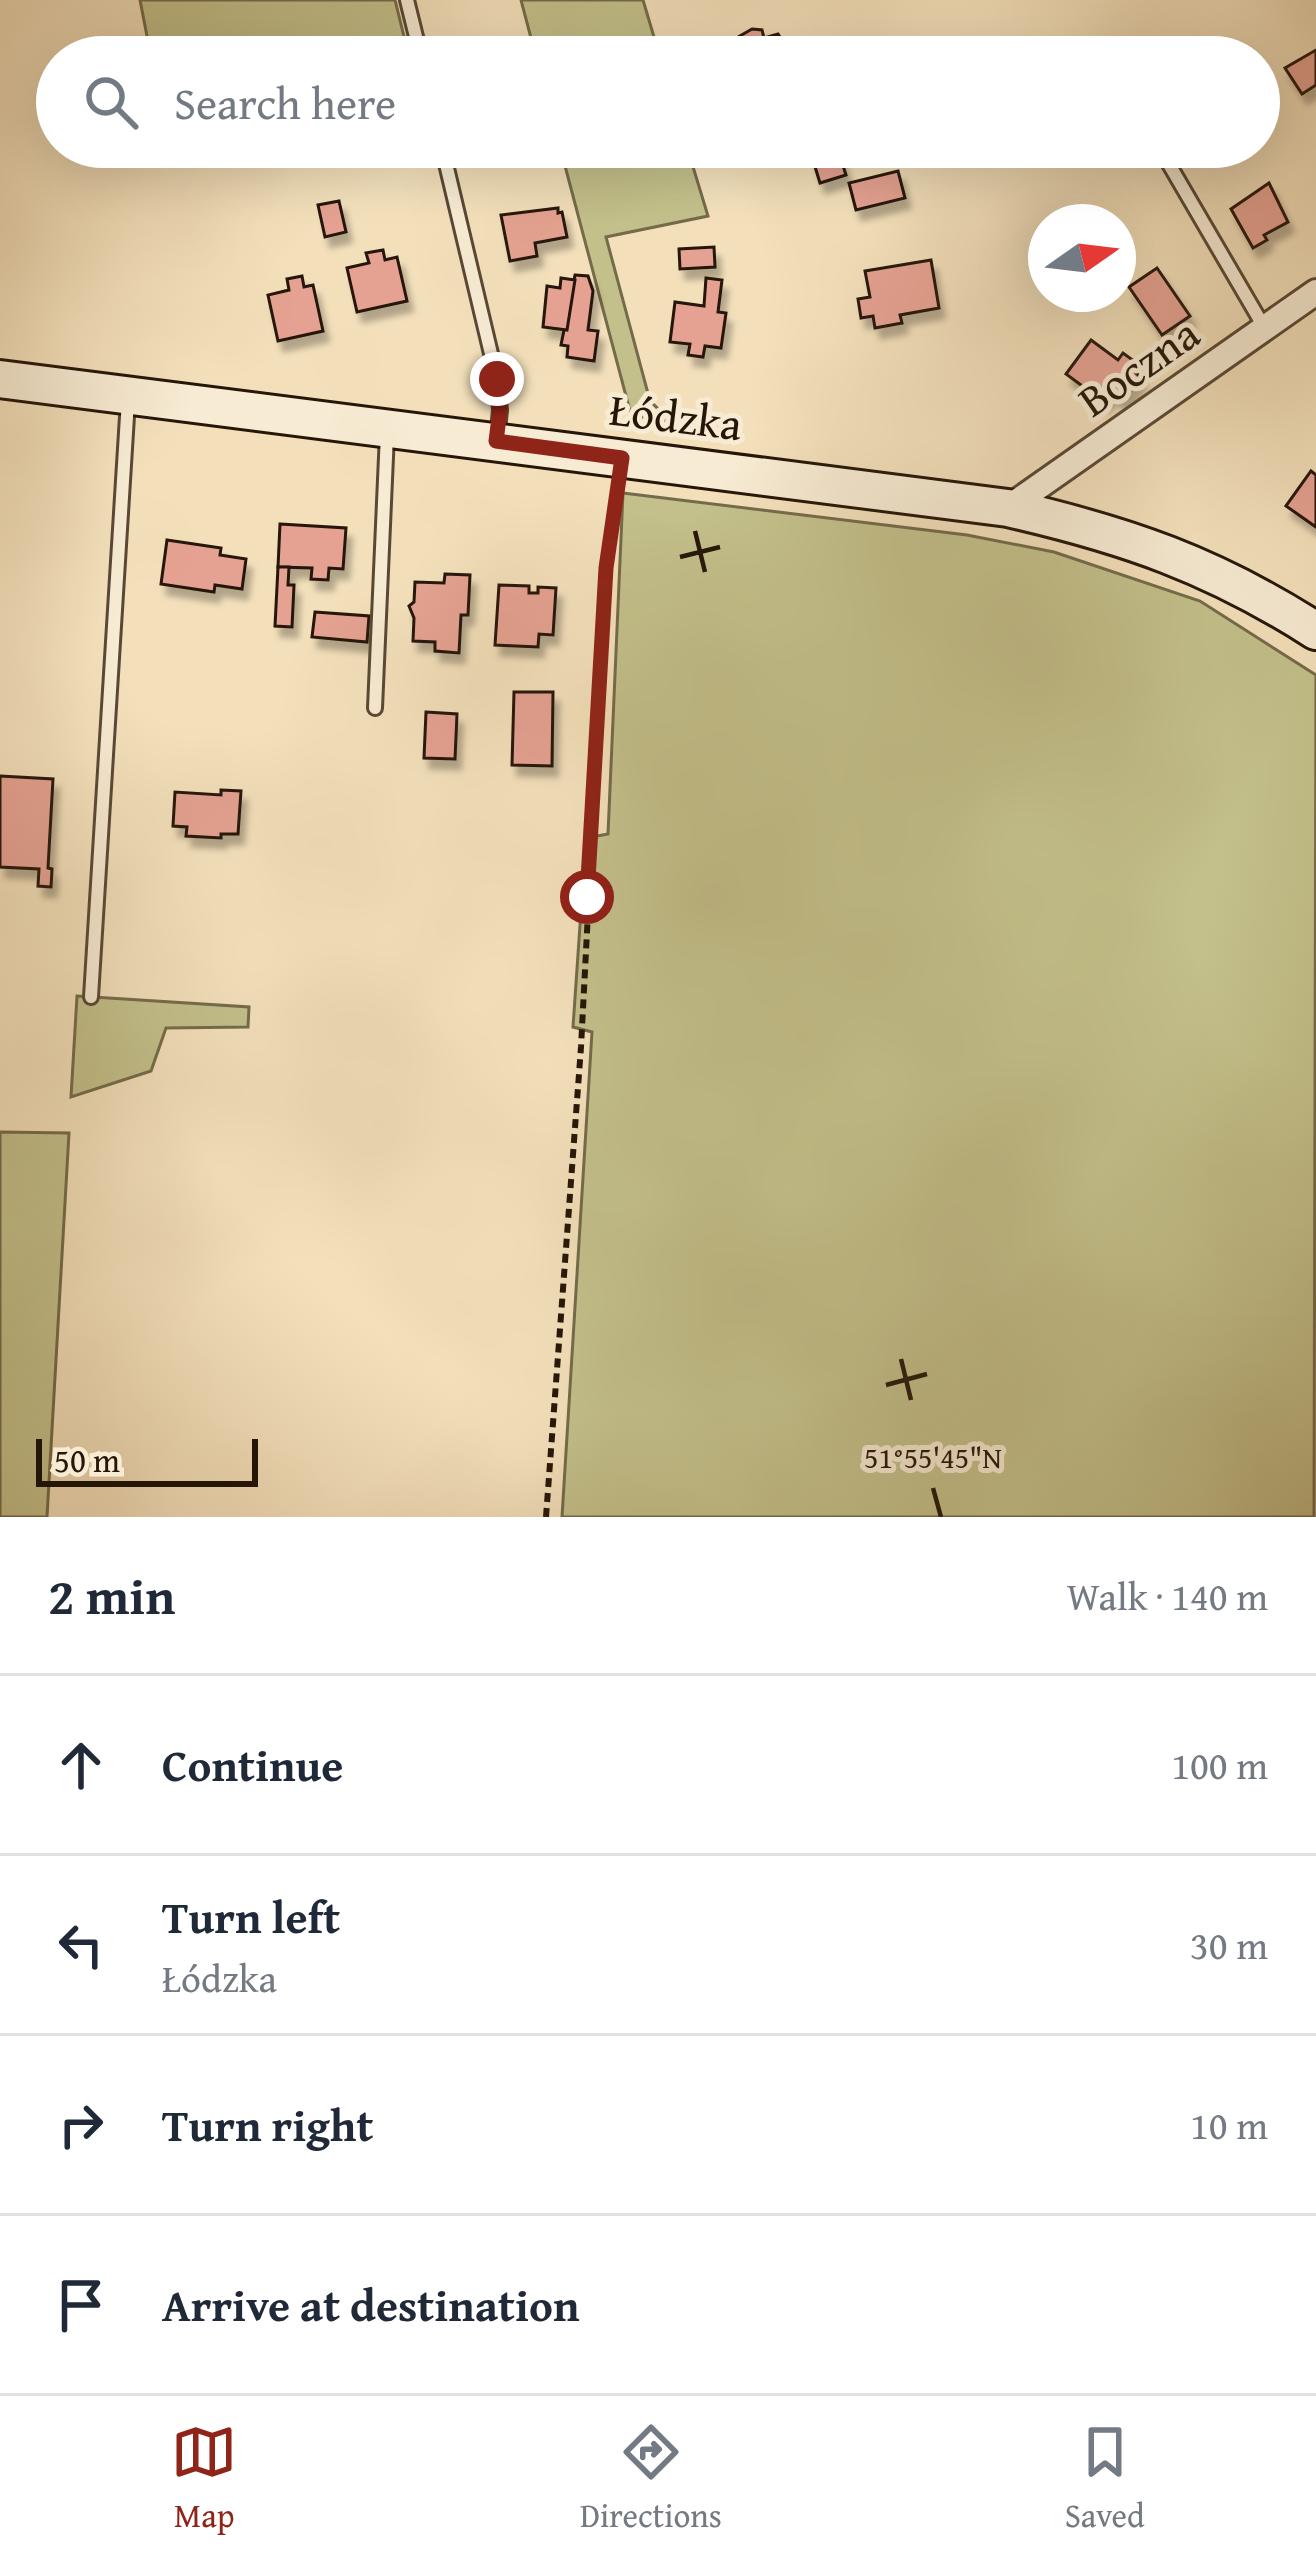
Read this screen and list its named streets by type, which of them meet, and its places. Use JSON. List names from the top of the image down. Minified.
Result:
{"streets":{"main road":["Łódzka"],"street":["Boczna"]},"crossings":[["Boczna","Łódzka"]],"scale_bar":"50 m","north":"right","page":{"search":"Search here","scale":"50 m","heading":["2 min","Walk · 140 m"],"list":[["Continue","100 m"],["Turn left","Łódzka","30 m"],["Turn right","10 m"],"Arrive at destination"],"nav":["Map","Directions","Saved"]},"coordinates":["51°55'45\"N"]}
